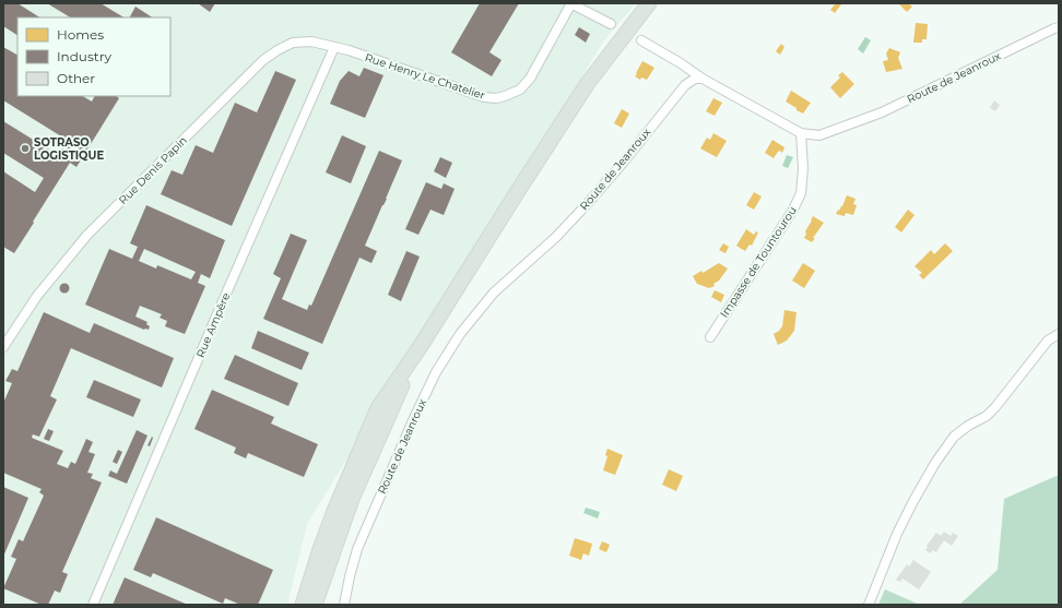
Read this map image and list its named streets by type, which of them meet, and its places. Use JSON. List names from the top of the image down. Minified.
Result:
{"streets":{"street":["Rue Henry Le Chatelier","Route de Jeanroux","Rue Denis Papin","Impasse de Tountourou","Rue Ampère"]},"crossings":[["Rue Henry Le Chatelier","Rue Denis Papin"],["Rue Henry Le Chatelier","Rue Ampère"],["Route de Jeanroux","Impasse de Tountourou"],["Rue Denis Papin","Rue Ampère"]],"places":["SOTRASO LOGISTIQUE"],"legend":["Homes","Industry","Other"]}
